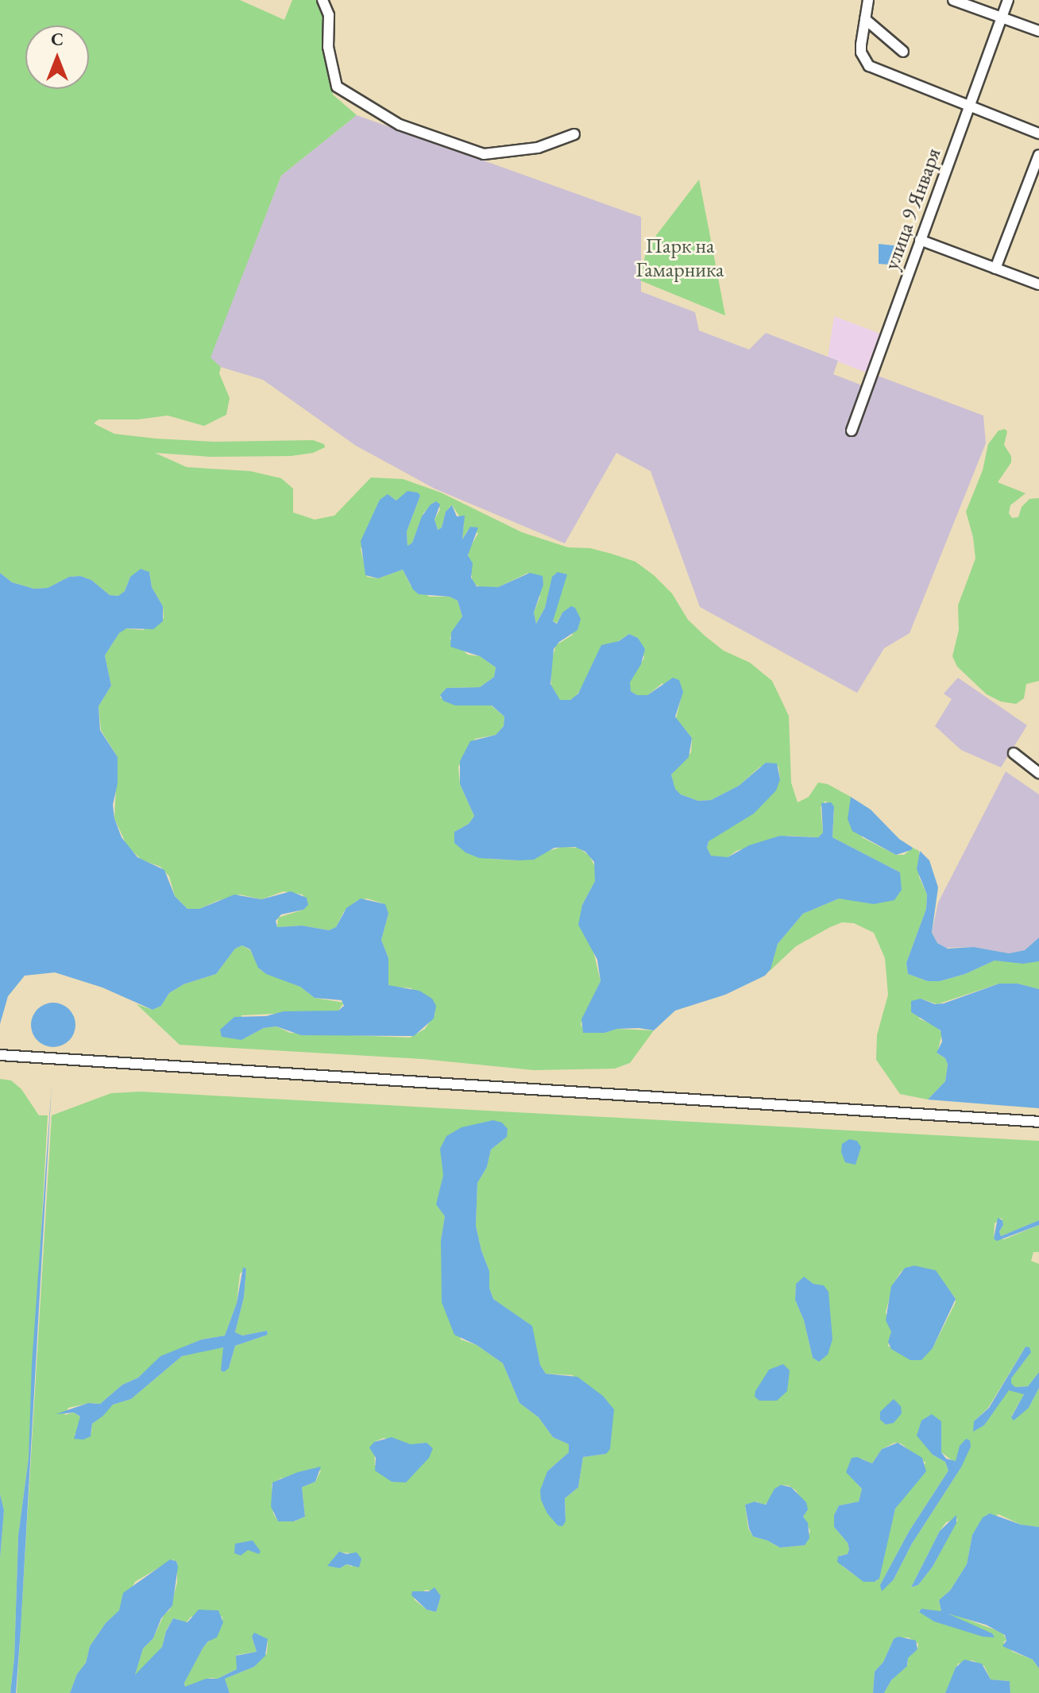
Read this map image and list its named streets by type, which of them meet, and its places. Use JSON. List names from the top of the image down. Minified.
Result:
{"streets":{"street":["улица 9 Января"]},"parks":["Парк на Гамарника"],"north":"top"}
